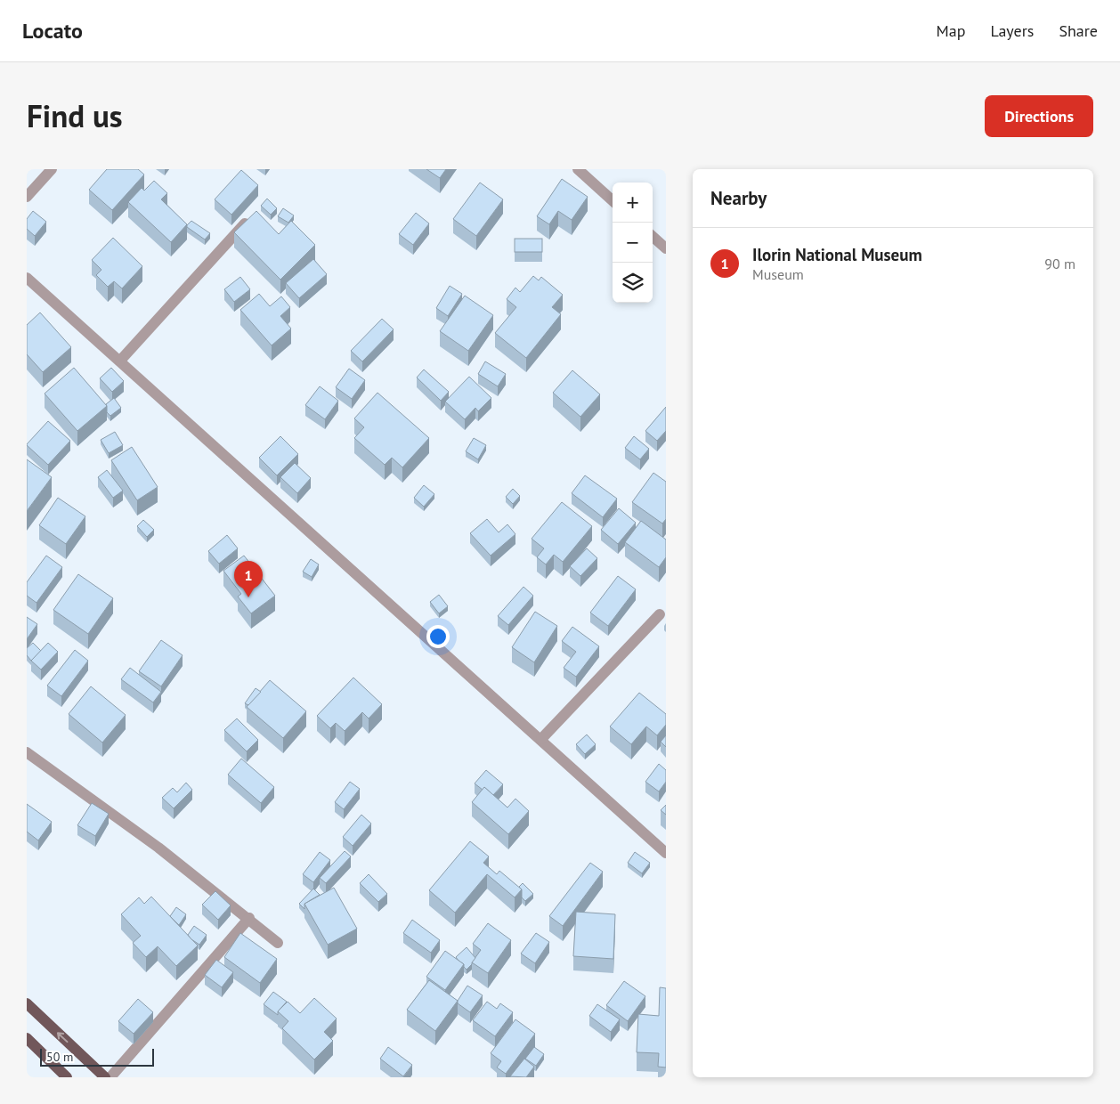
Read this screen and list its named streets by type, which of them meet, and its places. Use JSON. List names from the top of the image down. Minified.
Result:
{"scale_bar":"50 m","page":{"header":"Locato","nav":["Map","Layers","Share"],"title":"Find us","buttons":"Directions","heading":"Nearby","map_buttons":["+","−"],"list":[{"mark":"1","name":"Ilorin National Museum","note":"Museum","value":"90 m"}],"pins":"1","scale":"50 m"}}
